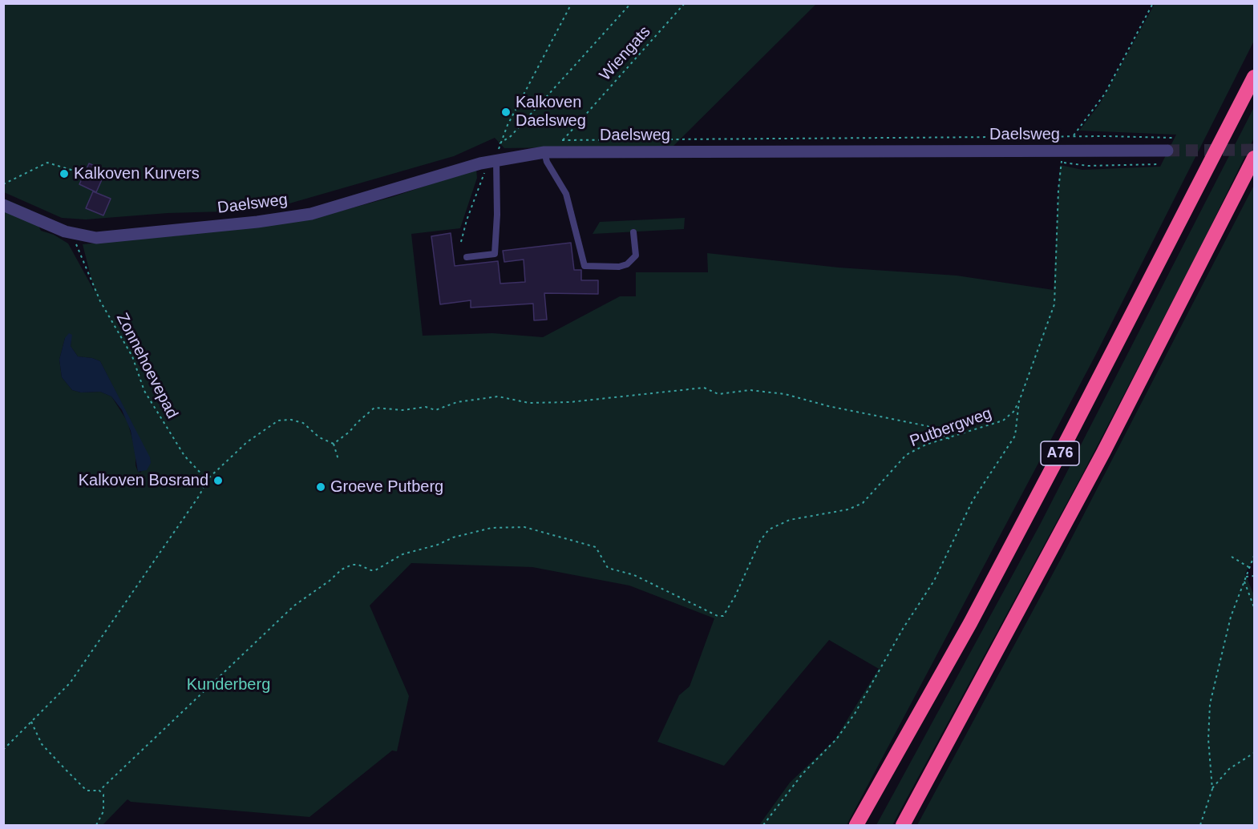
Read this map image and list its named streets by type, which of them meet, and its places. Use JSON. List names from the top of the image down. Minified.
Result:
{"streets":{"highway":["A76"],"street":["Daelsweg"],"path":["Wiengats","Zonnehoevepad","Putbergweg"]},"parks":["Kunderberg"],"places":["Kalkoven Daelsweg","Kalkoven Kurvers","Kalkoven Bosrand","Groeve Putberg"]}
